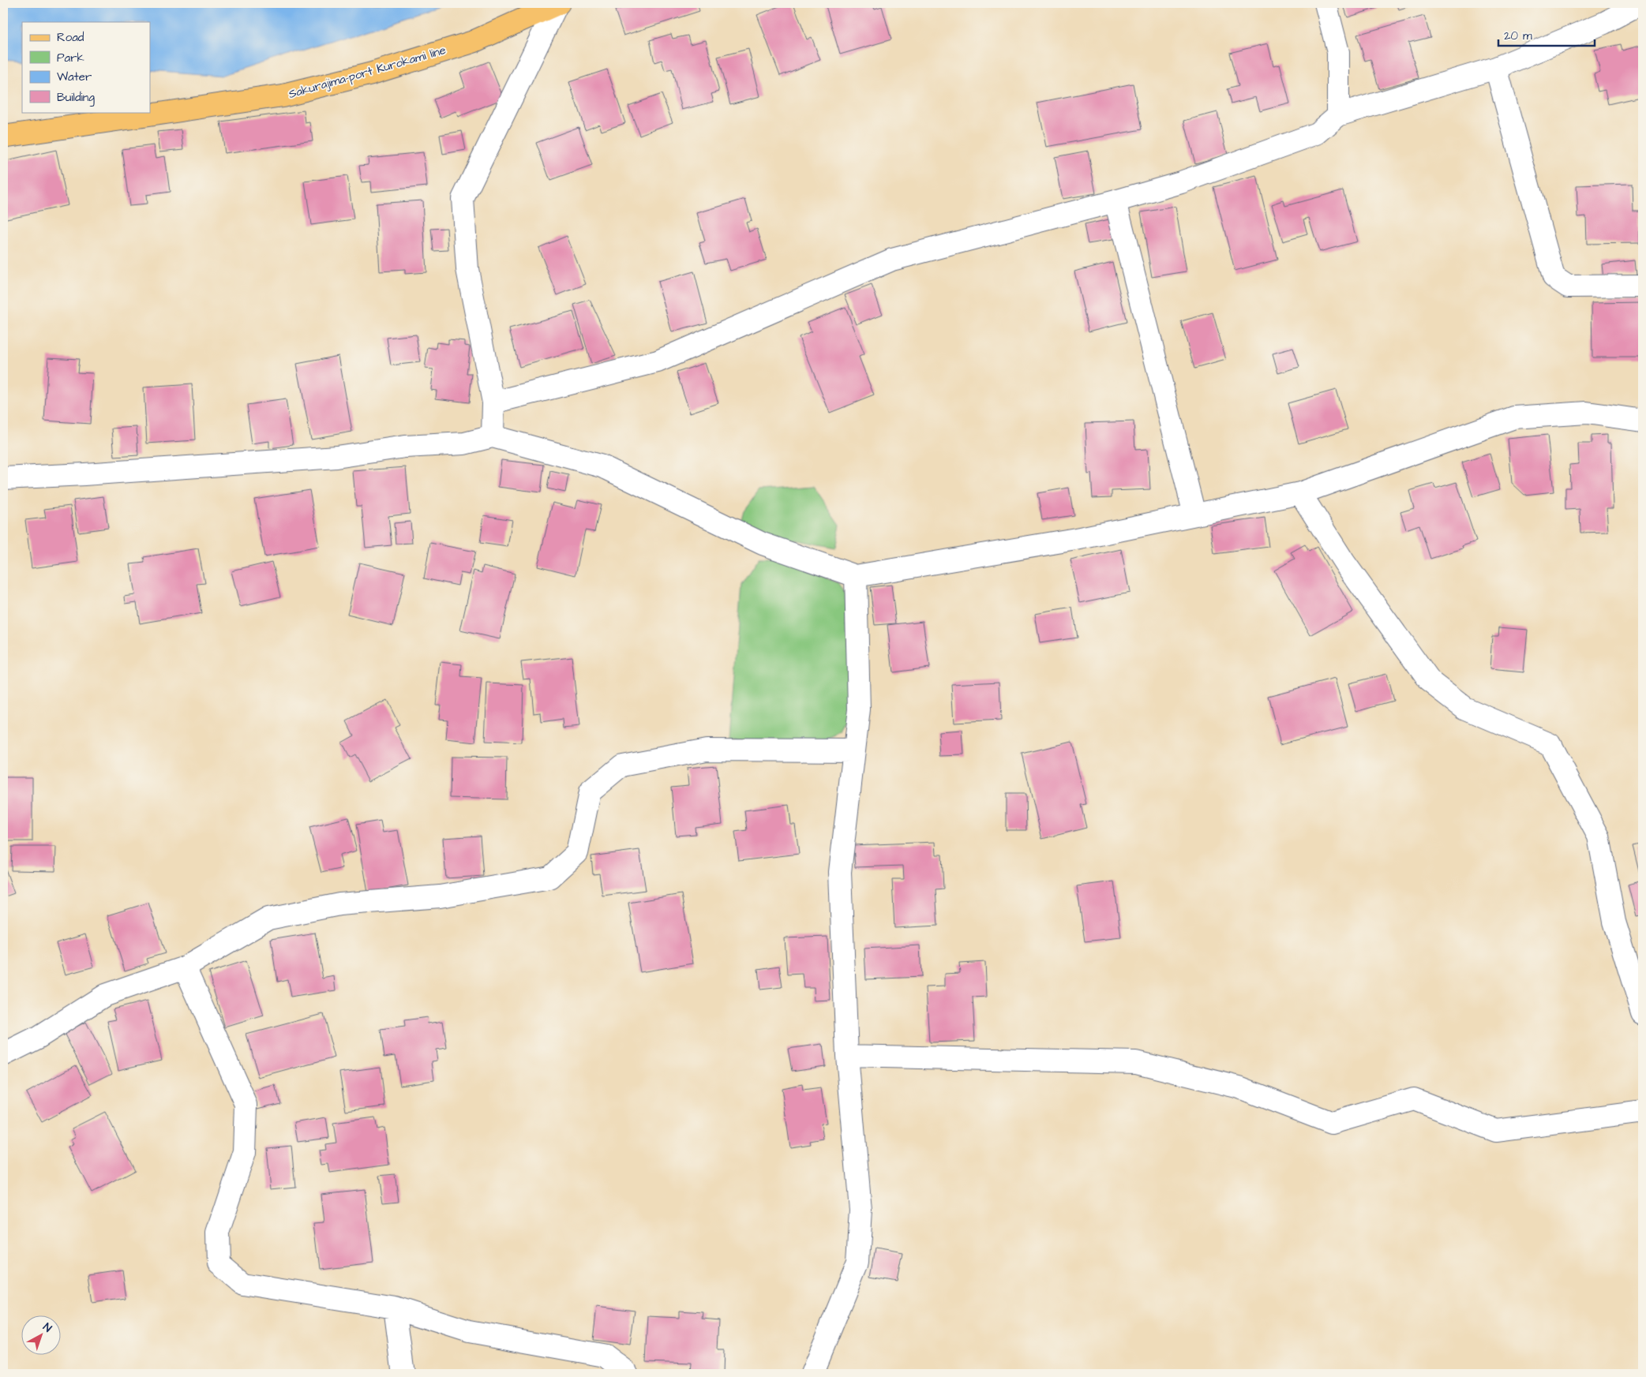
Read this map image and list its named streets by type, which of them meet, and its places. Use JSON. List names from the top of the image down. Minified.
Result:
{"streets":{"main road":["Sakurajima-port Kurokami line"]},"legend":["Road","Park","Water","Building"],"scale_bar":"20 m","north":"top right"}
